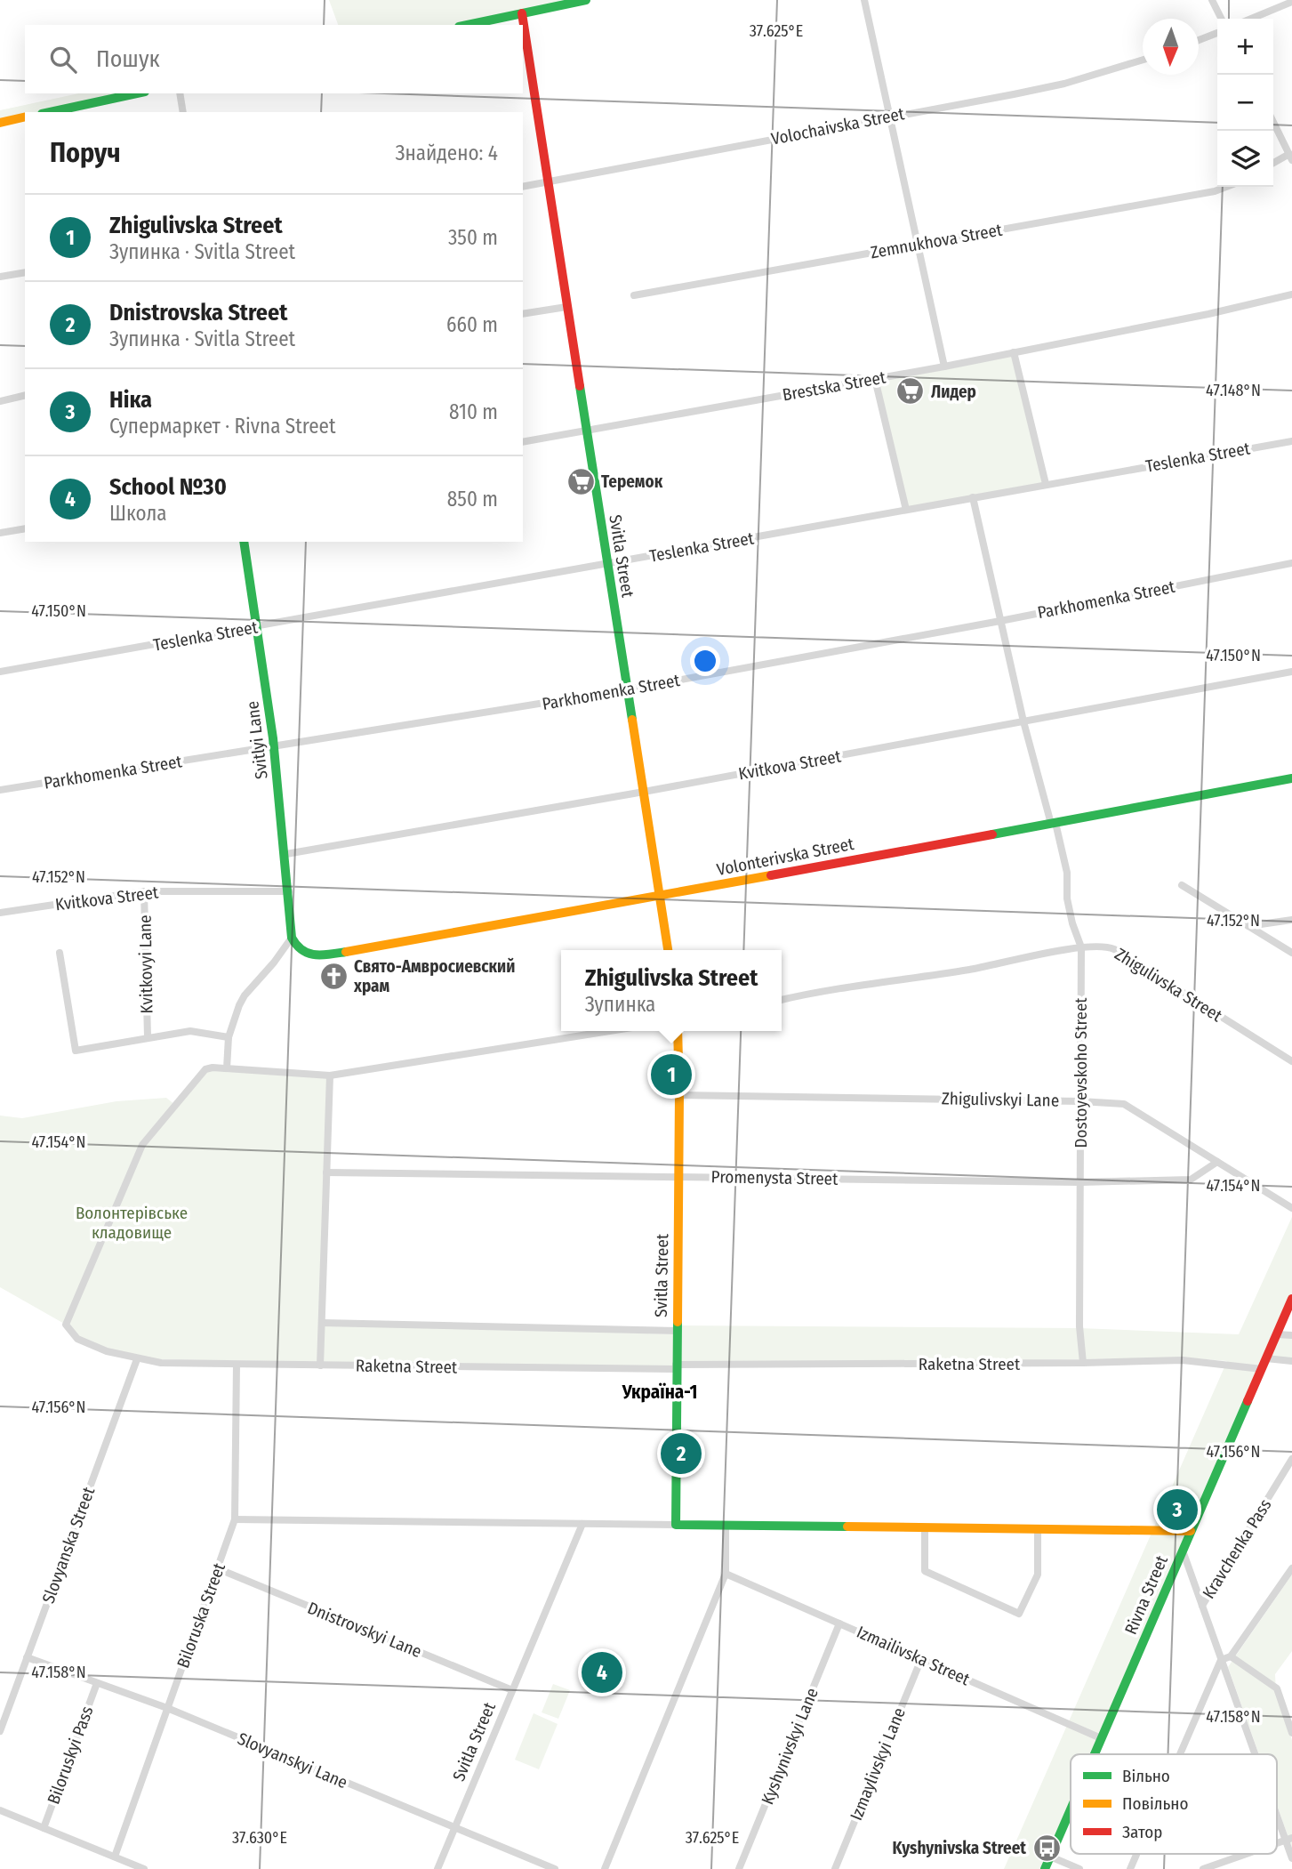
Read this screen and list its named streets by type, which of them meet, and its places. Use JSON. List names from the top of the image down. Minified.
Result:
{"streets":{"street":["Volochaivska Street","Zemnukhova Street","Brestska Street","Teslenka Street","Svitla Street","Parkhomenka Street","Svitlyi Lane","Kvitkova Street","Volonterivska Street","Kvitkovyi Lane","Zhigulivska Street","Dostoyevskoho Street","Zhigulivskyi Lane","Promenysta Street","Raketna Street","Slovyanska Street","Kravchenka Pass","Rivna Street","Biloruska Street","Dnistrovskyi Lane","Izmailivska Street","Kyshynivskyi Lane","Biloruskyi Pass","Slovyanskyi Lane","Izmaylivskyi Lane"]},"crossings":[["Volochaivska Street","Svitla Street"],["Brestska Street","Svitla Street"],["Teslenka Street","Svitla Street"],["Teslenka Street","Svitlyi Lane"],["Teslenka Street","Dostoyevskoho Street"],["Svitla Street","Parkhomenka Street"],["Svitla Street","Kvitkova Street"],["Svitla Street","Volonterivska Street"],["Svitla Street","Zhigulivskyi Lane"],["Svitla Street","Promenysta Street"],["Svitla Street","Raketna Street"],["Svitla Street","Dnistrovskyi Lane"],["Svitla Street","Slovyanskyi Lane"],["Parkhomenka Street","Svitlyi Lane"],["Parkhomenka Street","Dostoyevskoho Street"],["Svitlyi Lane","Kvitkova Street"],["Svitlyi Lane","Volonterivska Street"],["Kvitkova Street","Kvitkovyi Lane"],["Kvitkova Street","Dostoyevskoho Street"],["Volonterivska Street","Dostoyevskoho Street"],["Zhigulivska Street","Dostoyevskoho Street"],["Dostoyevskoho Street","Zhigulivskyi Lane"],["Dostoyevskoho Street","Promenysta Street"],["Dostoyevskoho Street","Raketna Street"],["Zhigulivskyi Lane","Promenysta Street"],["Raketna Street","Slovyanska Street"],["Raketna Street","Rivna Street"],["Raketna Street","Biloruska Street"],["Slovyanska Street","Slovyanskyi Lane"],["Rivna Street","Izmailivska Street"],["Biloruska Street","Dnistrovskyi Lane"],["Biloruska Street","Slovyanskyi Lane"],["Izmailivska Street","Kyshynivskyi Lane"],["Izmailivska Street","Izmaylivskyi Lane"],["Biloruskyi Pass","Slovyanskyi Lane"]],"districts":["Україна-1"],"parks":["Волонтерівське кладовище"],"places":{"supermarket":["Лидер","Теремок"],"church":["Свято-Амвросиевский храм"],"bus stop":["Kyshynivska Street"]},"legend":["Вільно","Повільно","Затор"],"north":"bottom","page":{"map_buttons":["+","−"],"search":"Пошук","heading":["Поруч","Знайдено: 4"],"list":[{"mark":"1","name":"Zhigulivska Street","note":"Зупинка · Svitla Street","value":"350 m"},{"mark":"2","name":"Dnistrovska Street","note":"Зупинка · Svitla Street","value":"660 m"},{"mark":"3","name":"Ніка","note":"Супермаркет · Rivna Street","value":"810 m"},{"mark":"4","name":"School №30","note":"Школа","value":"850 m"}],"popup":["Zhigulivska Street","Зупинка"],"pins":["1","2","3","4"]},"coordinates":["37.625°E","47.148°N","47.150°N","47.152°N","47.154°N","47.156°N","47.158°N","37.630°E"]}
